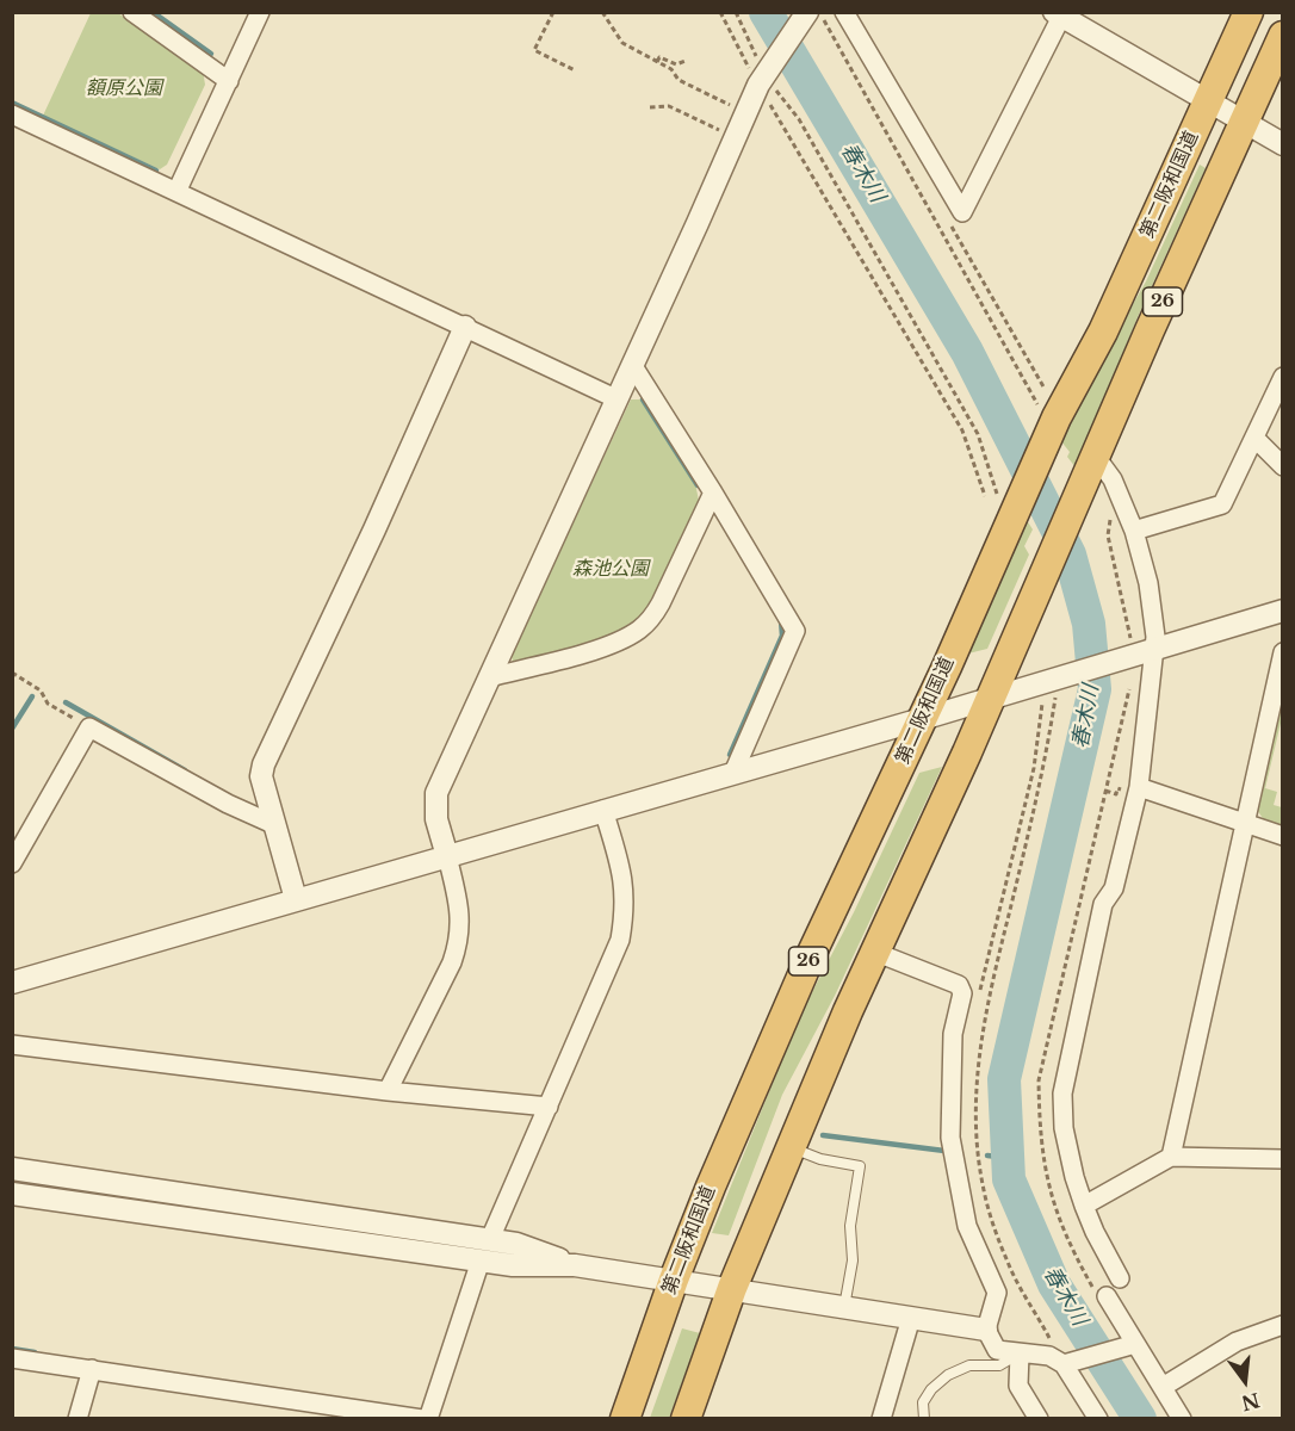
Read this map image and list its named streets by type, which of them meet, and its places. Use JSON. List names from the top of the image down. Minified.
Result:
{"streets":{"highway":["第二阪和国道","26"]},"water":["春木川"],"parks":["額原公園","森池公園"],"north":"bottom"}
